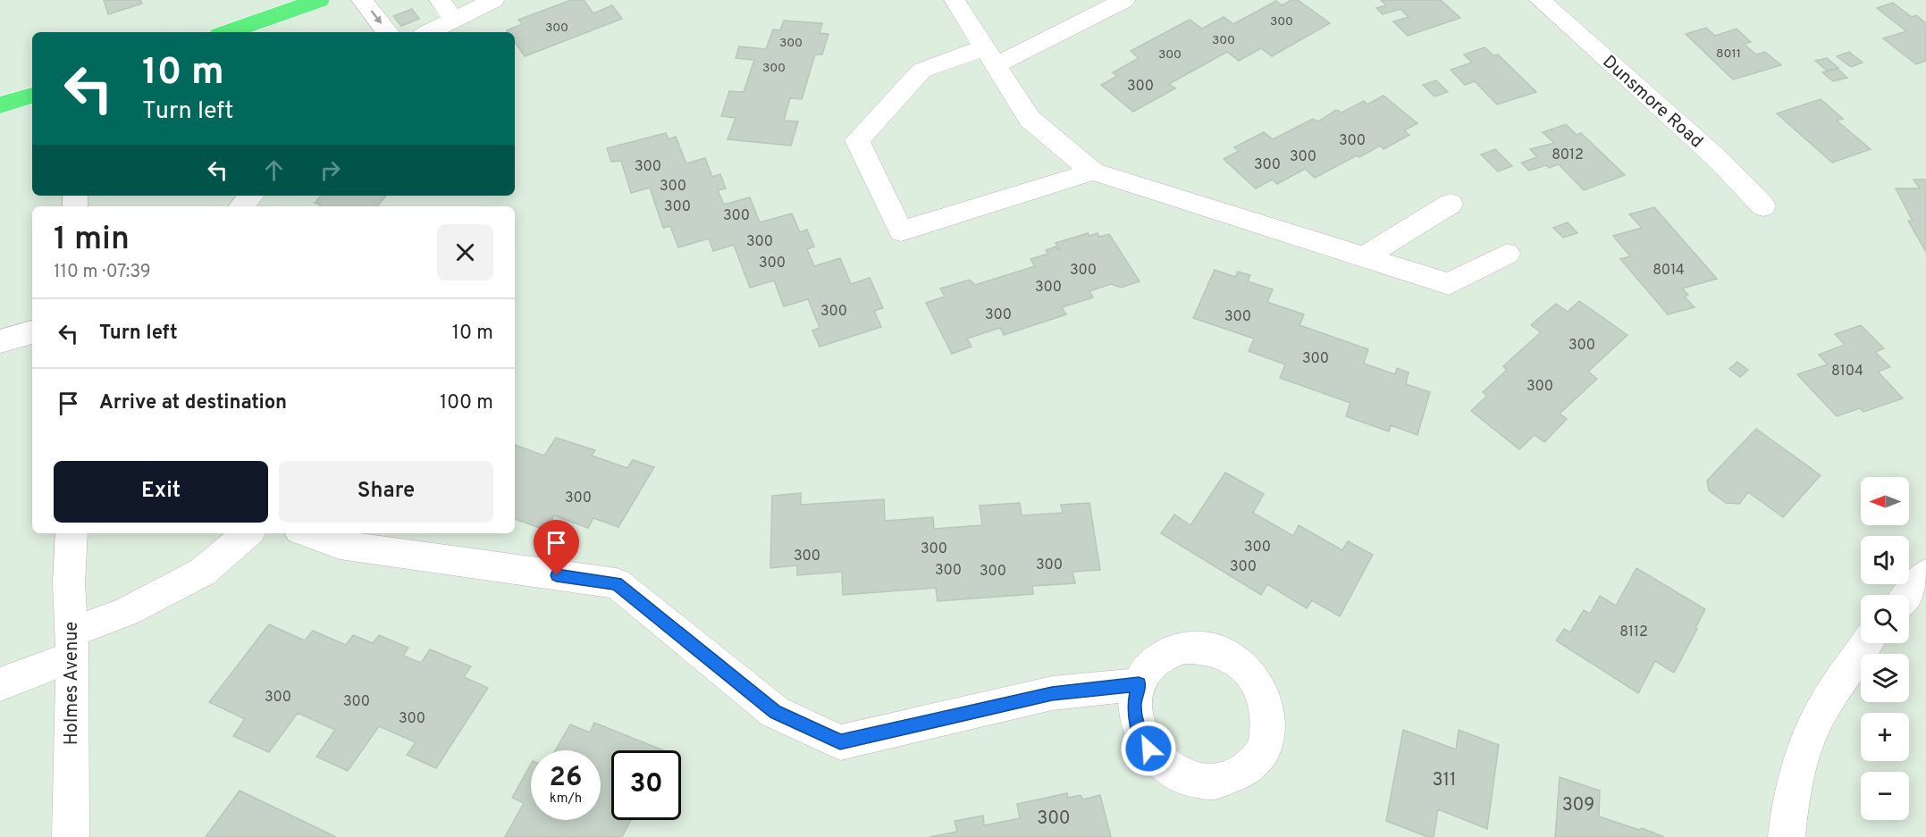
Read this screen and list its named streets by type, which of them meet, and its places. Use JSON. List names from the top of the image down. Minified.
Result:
{"streets":{"street":["Dunsmore Road","Holmes Avenue"]},"house_numbers":["300","300","300","300","8011","300","300","300","300","8012","300","300","300","300","300","300","300","300","300","8014","300","300","300","300","300","300","8104","300","300","300","300","300","300","300","300","300","8112","300","300","300","311","309","300"],"north":"left","page":{"turn":["10 m","Turn left"],"heading":["1 min","110 m · 07:39"],"list":[{"name":"Turn left","value":"10 m"},{"name":"Arrive at destination","value":"100 m"}],"buttons":["Exit","Share"],"map_buttons":["+","−"],"speed":"26 km/h","limit":"30"}}
